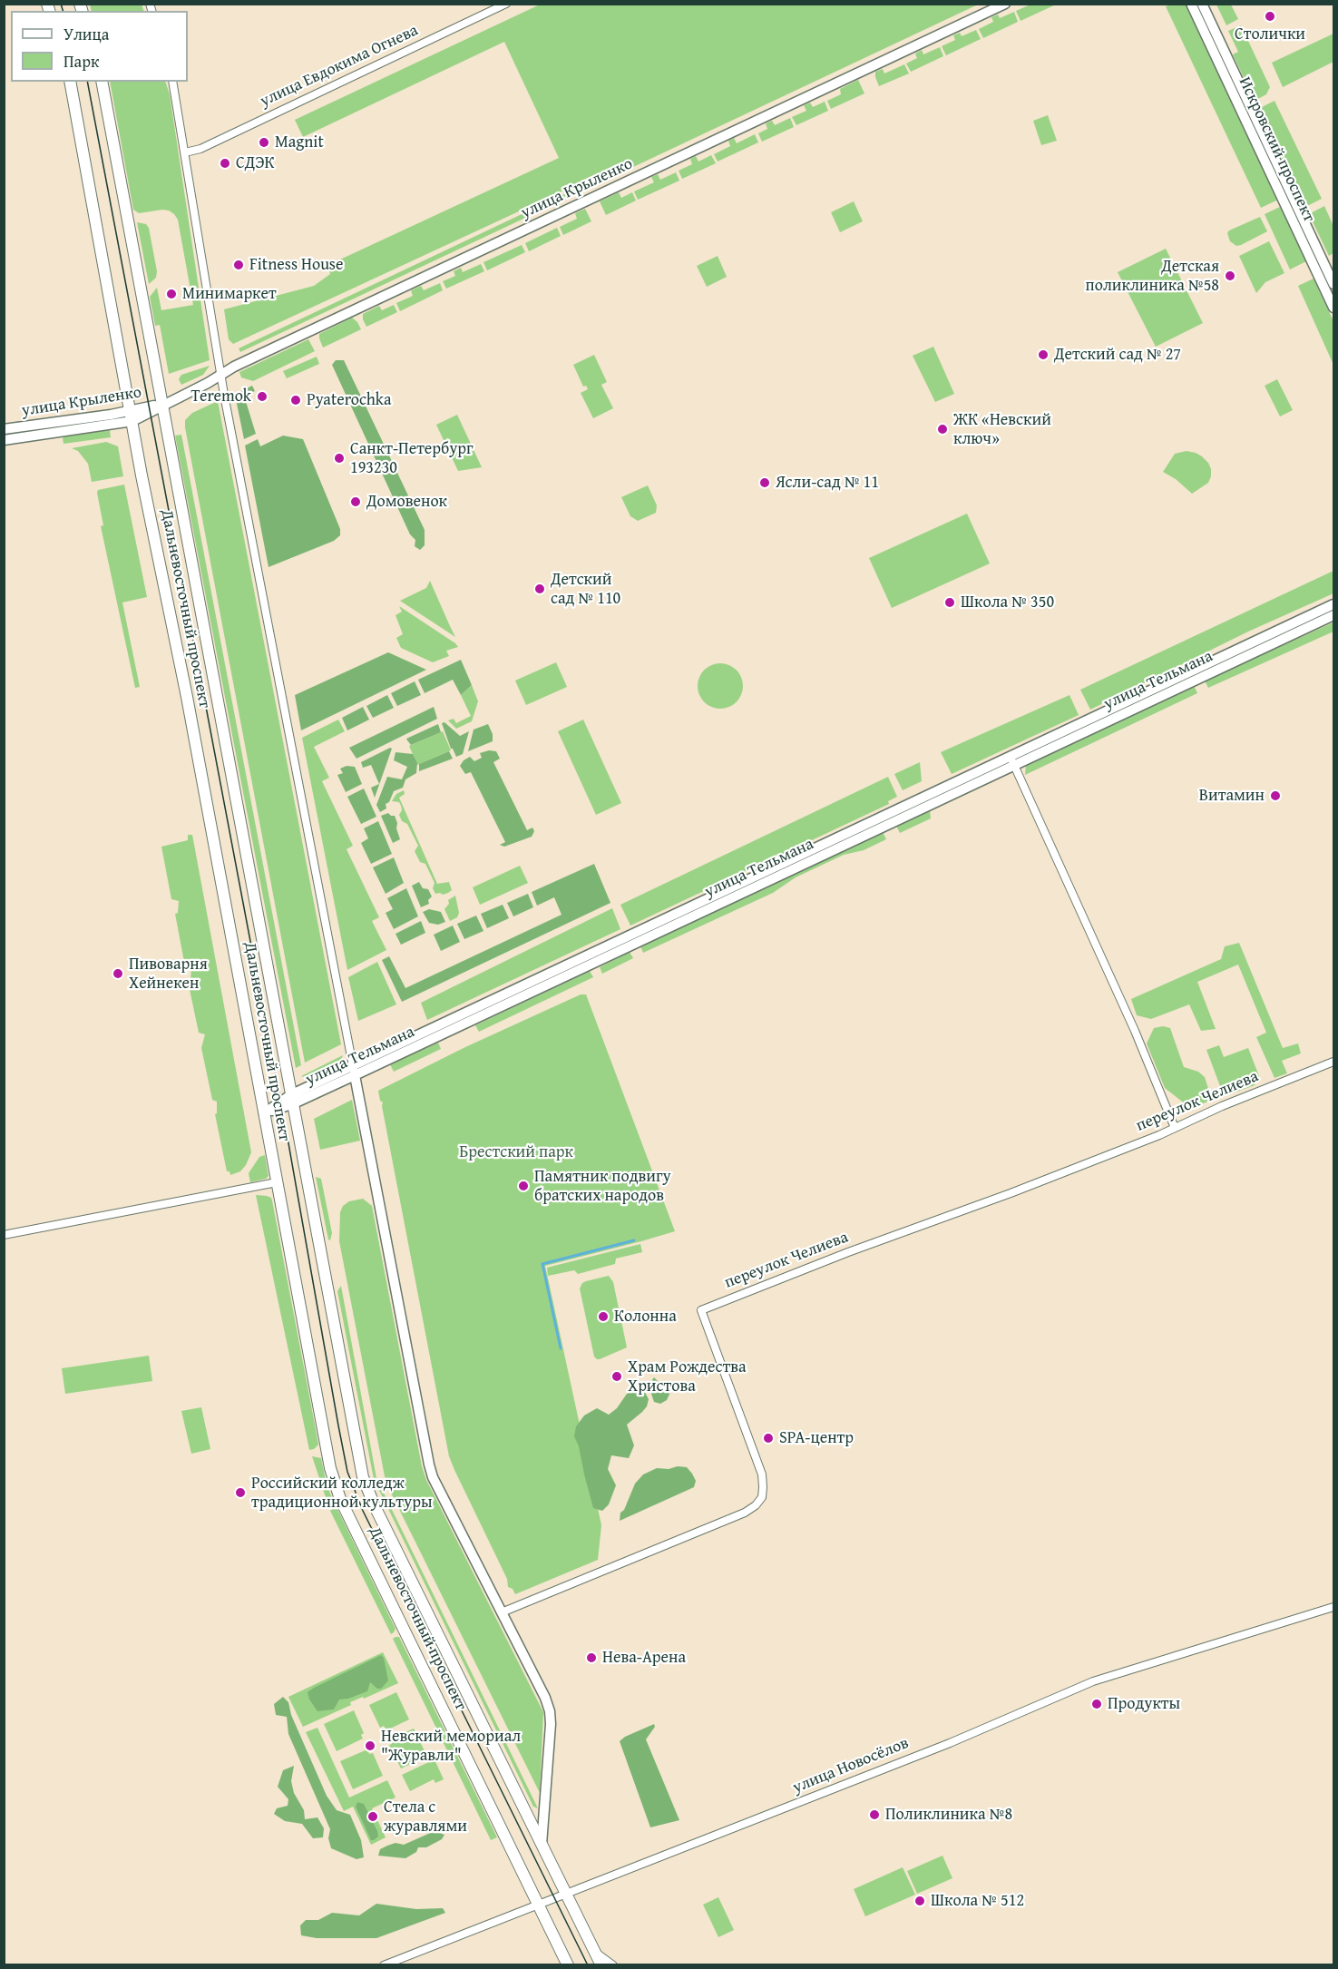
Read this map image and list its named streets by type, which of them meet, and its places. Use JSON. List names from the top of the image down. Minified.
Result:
{"streets":{"main road":["Дальневосточный проспект"],"street":["улица Евдокима Огнева","Искровский проспект","улица Крыленко","улица Тельмана","переулок Челиева","улица Новосёлов"]},"crossings":[["улица Крыленко","Дальневосточный проспект"],["Дальневосточный проспект","улица Тельмана"],["Дальневосточный проспект","улица Новосёлов"]],"parks":["Брестский парк"],"places":["Столички","Magnit","СДЭК","Fitness House","Детская поликлиника №58","Минимаркет","Детский сад № 27","Teremok","Pyaterochka","ЖК «Невский ключ»","Санкт-Петербург 193230","Ясли-сад № 11","Домовенок","Детский сад № 110","Школа № 350","Витамин","Пивоварня Хейнекен","Памятник подвигу братских народов","Колонна","Храм Рождества Христова","SPA-центр","Российский колледж традиционной культуры","Нева-Арена","Продукты","Невский мемориал \"Журавли\"","Поликлиника №8","Стела с журавлями","Школа № 512"],"legend":["Улица","Парк"]}
